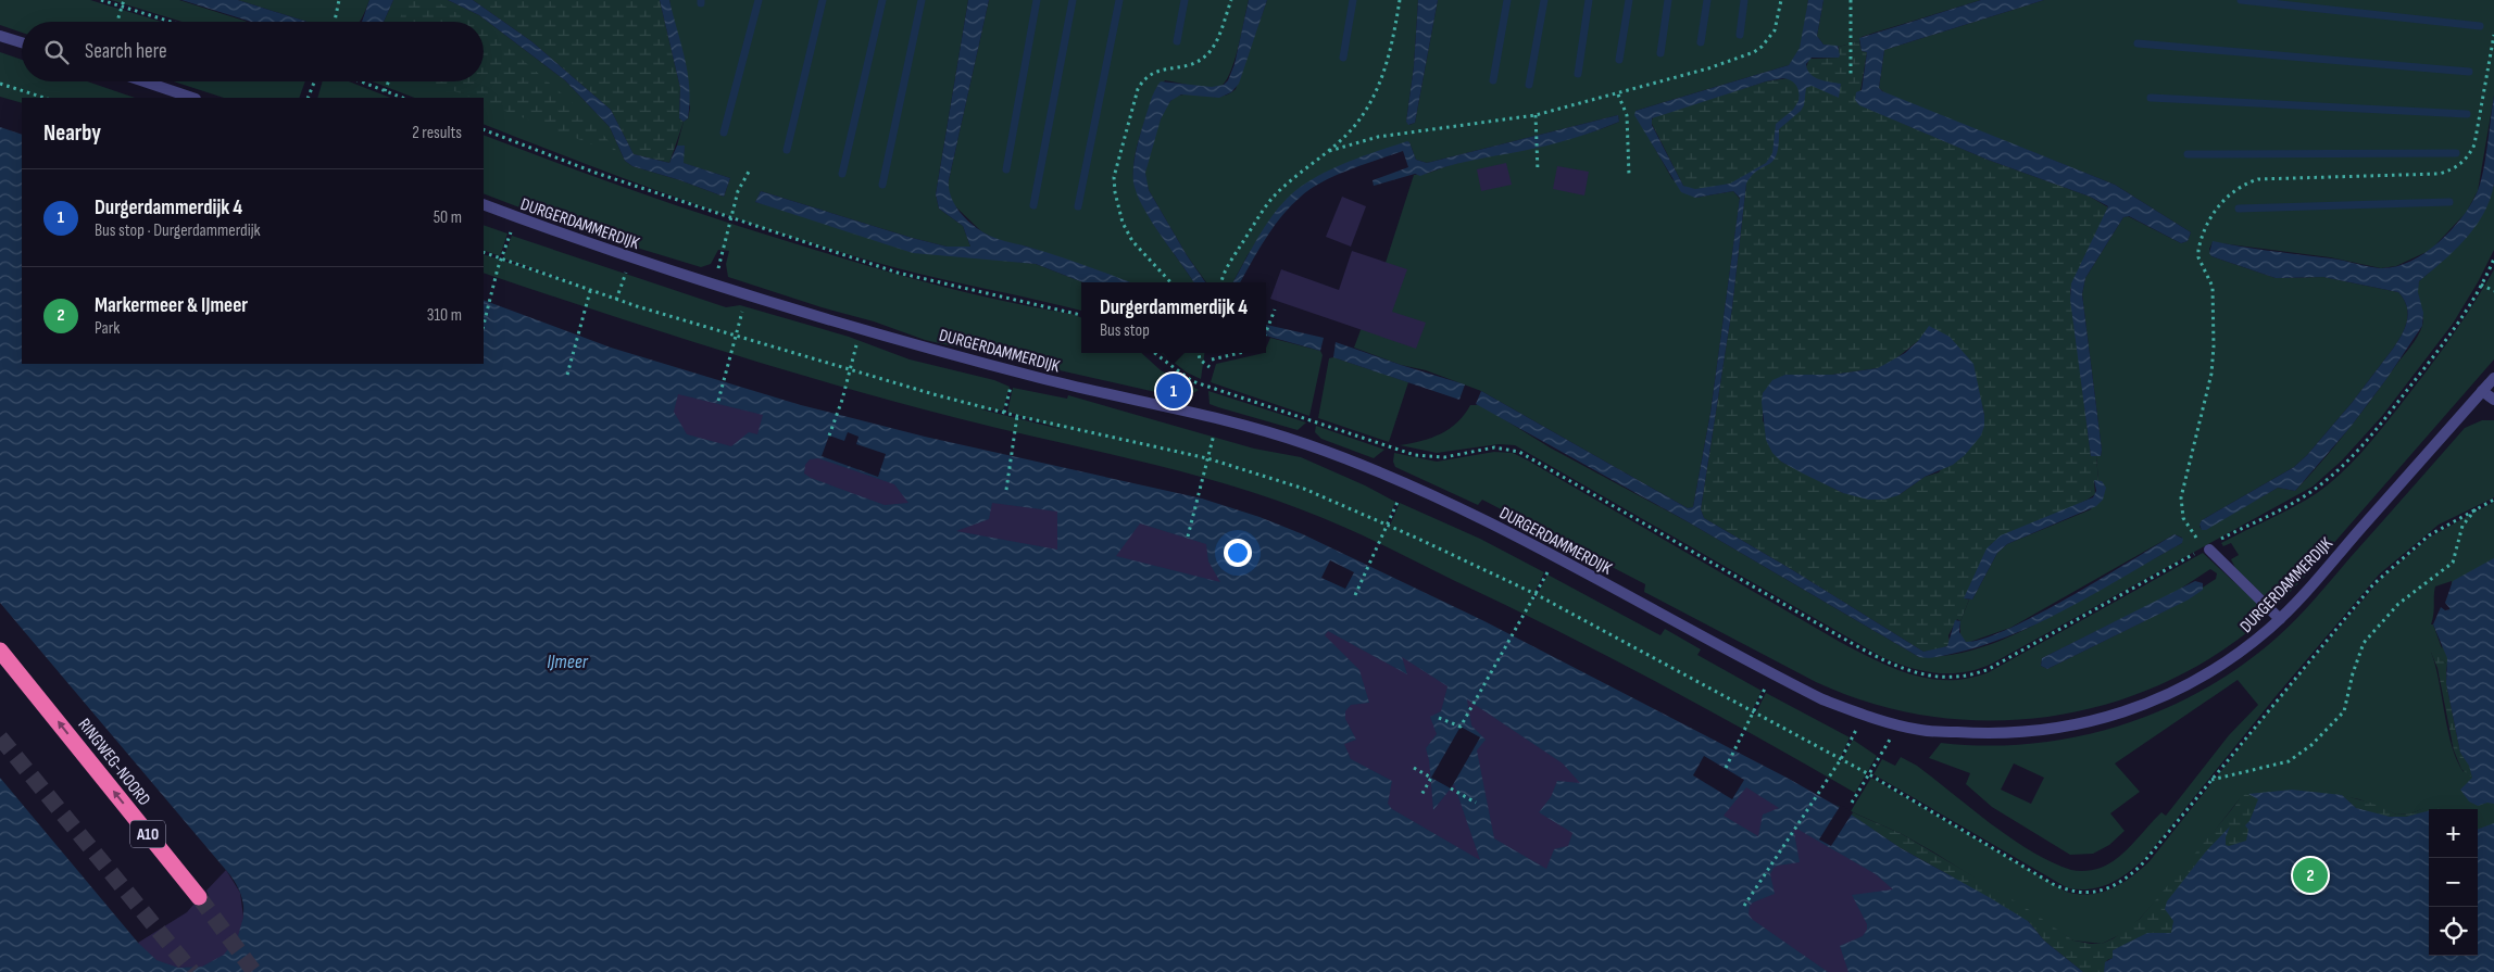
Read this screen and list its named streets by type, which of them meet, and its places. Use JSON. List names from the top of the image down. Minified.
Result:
{"streets":{"highway":["RINGWEG-NOORD","A10"],"street":["DURGERDAMMERDIJK"]},"one_way":["RINGWEG-NOORD"],"water":["IJmeer"],"page":{"search":"Search here","heading":["Nearby","2 results"],"list":[{"mark":"1","name":"Durgerdammerdijk 4","note":"Bus stop · Durgerdammerdijk","value":"50 m"},{"mark":"2","name":"Markermeer & IJmeer","note":"Park","value":"310 m"}],"popup":["Durgerdammerdijk 4","Bus stop"],"pins":["1","2"],"map_buttons":["+","−"]}}
